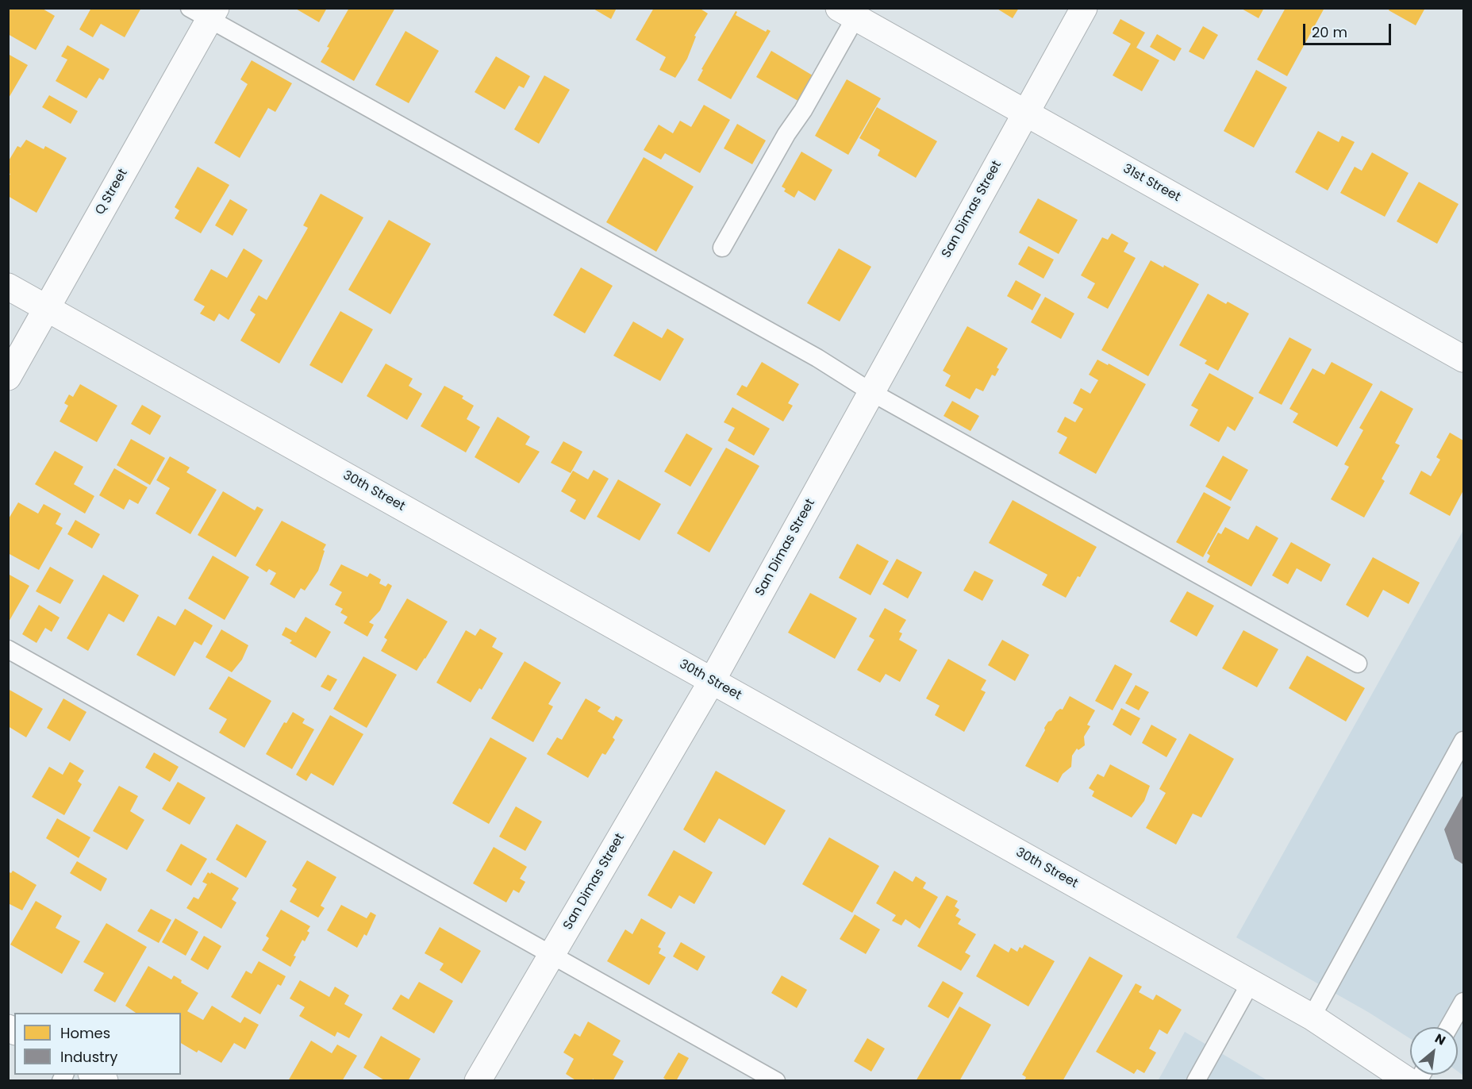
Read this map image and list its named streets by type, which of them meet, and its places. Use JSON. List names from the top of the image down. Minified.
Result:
{"streets":{"street":["31st Street","Q Street","San Dimas Street","30th Street"]},"crossings":[["31st Street","San Dimas Street"],["Q Street","30th Street"],["San Dimas Street","30th Street"]],"legend":["Homes","Industry"],"scale_bar":"20 m","north":"top right"}
